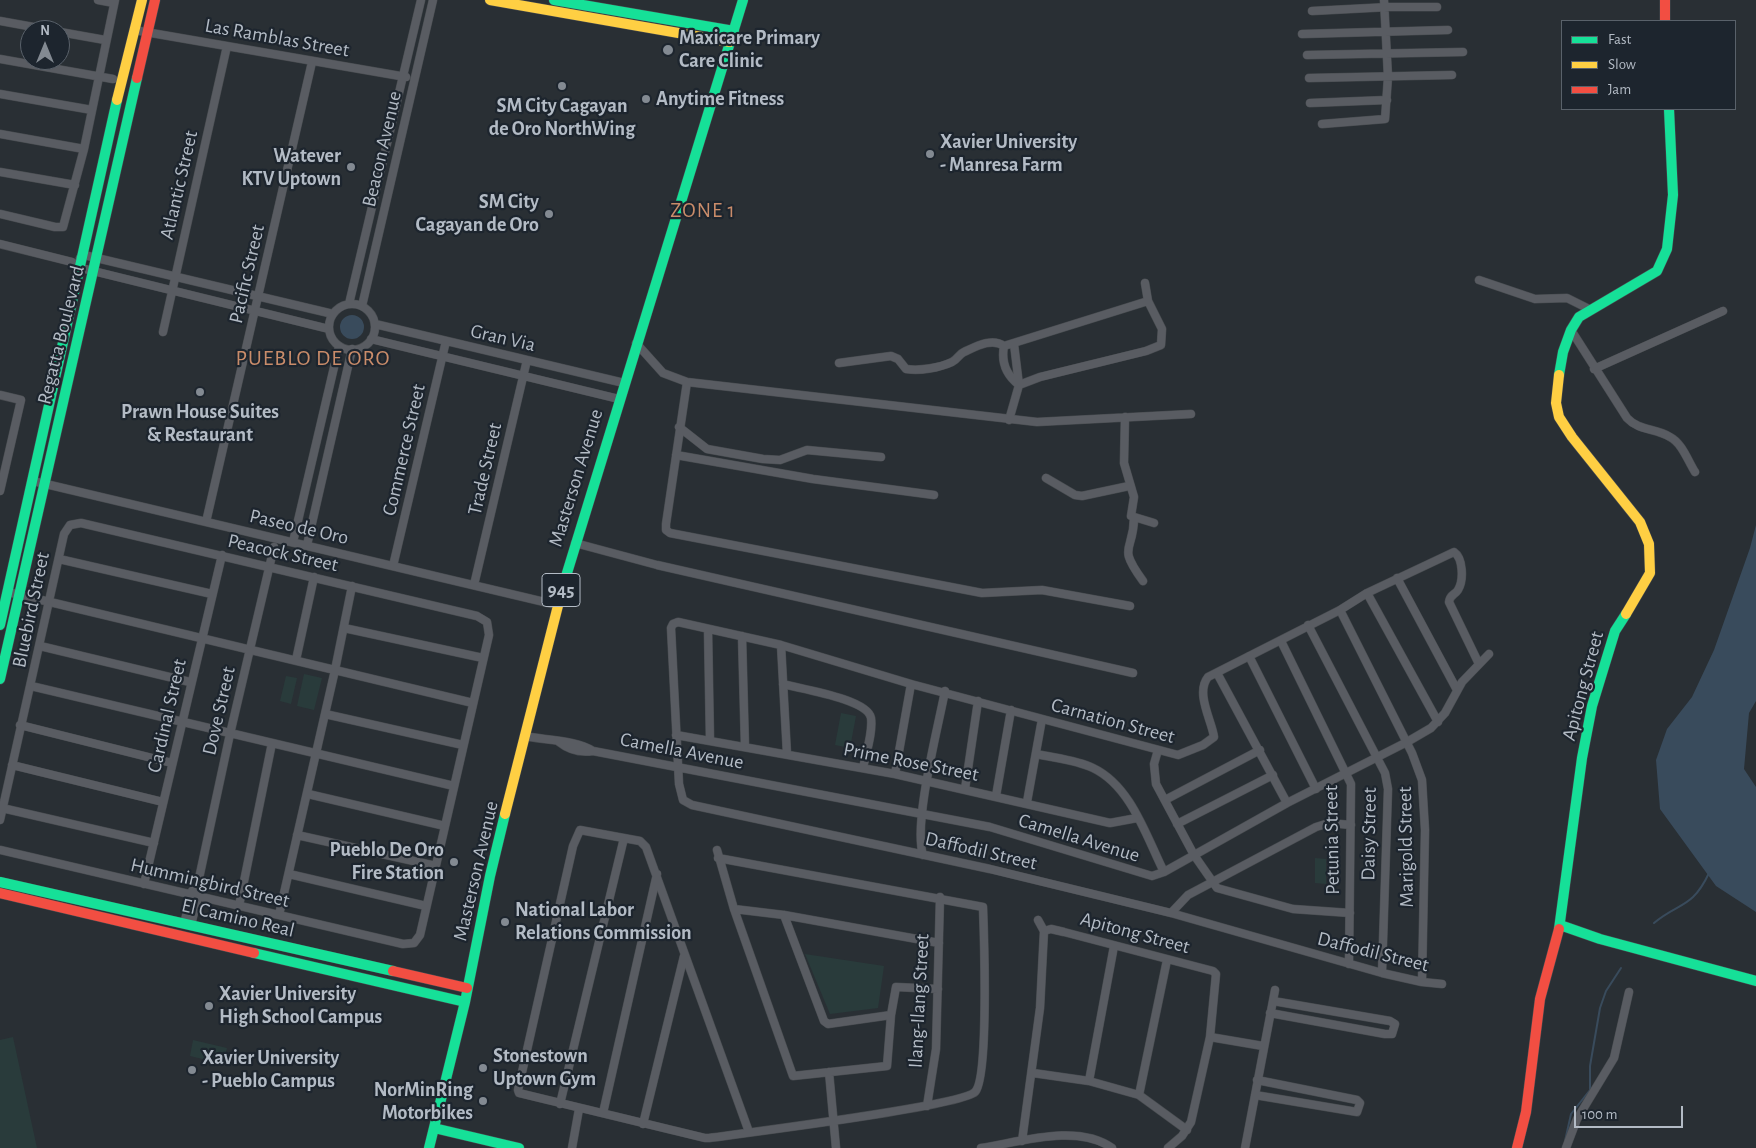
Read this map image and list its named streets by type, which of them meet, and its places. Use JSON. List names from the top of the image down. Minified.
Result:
{"streets":{"street":["Las Ramblas Street","Beacon Avenue","Atlantic Street","Pacific Street","Regatta Boulevard","Gran Via","Commerce Street","Trade Street","Masterson Avenue","Paseo de Oro","Peacock Street","945","Bluebird Street","Apitong Street","Dove Street","Cardinal Street","Carnation Street","Camella Avenue","Prime Rose Street","Daisy Street","Petunia Street","Marigold Street","Daffodil Street","Hummingbird Street","El Camino Real","Ilang-Ilang Street"]},"crossings":[["Las Ramblas Street","Beacon Avenue"],["Las Ramblas Street","Atlantic Street"],["Las Ramblas Street","Pacific Street"],["Las Ramblas Street","Regatta Boulevard"],["Beacon Avenue","Gran Via"],["Pacific Street","Paseo de Oro"],["Regatta Boulevard","Paseo de Oro"],["Gran Via","Commerce Street"],["Gran Via","Trade Street"],["Gran Via","Masterson Avenue"],["Commerce Street","Paseo de Oro"],["Trade Street","Paseo de Oro"],["Masterson Avenue","Paseo de Oro"],["Masterson Avenue","Camella Avenue"],["Masterson Avenue","El Camino Real"],["Peacock Street","Bluebird Street"],["Peacock Street","Dove Street"],["Peacock Street","Cardinal Street"],["Dove Street","Hummingbird Street"],["Dove Street","El Camino Real"],["Cardinal Street","Hummingbird Street"],["Carnation Street","Camella Avenue"],["Carnation Street","Daisy Street"],["Carnation Street","Petunia Street"],["Carnation Street","Marigold Street"],["Carnation Street","Daffodil Street"],["Camella Avenue","Daisy Street"],["Camella Avenue","Petunia Street"],["Camella Avenue","Marigold Street"],["Camella Avenue","Daffodil Street"],["Prime Rose Street","Daffodil Street"],["Daisy Street","Daffodil Street"],["Petunia Street","Daffodil Street"],["Marigold Street","Daffodil Street"]],"districts":["ZONE 1","PUEBLO DE ORO"],"places":["Maxicare Primary Care Clinic","SM City Cagayan de Oro NorthWing","Anytime Fitness","Xavier University - Manresa Farm","Watever KTV Uptown","SM City Cagayan de Oro","Prawn House Suites & Restaurant","Pueblo De Oro Fire Station","National Labor Relations Commission","Xavier University High School Campus","Stonestown Uptown Gym","Xavier University - Pueblo Campus","NorMinRing Motorbikes"],"legend":["Fast","Slow","Jam"],"scale_bar":"100 m","north":"top"}
